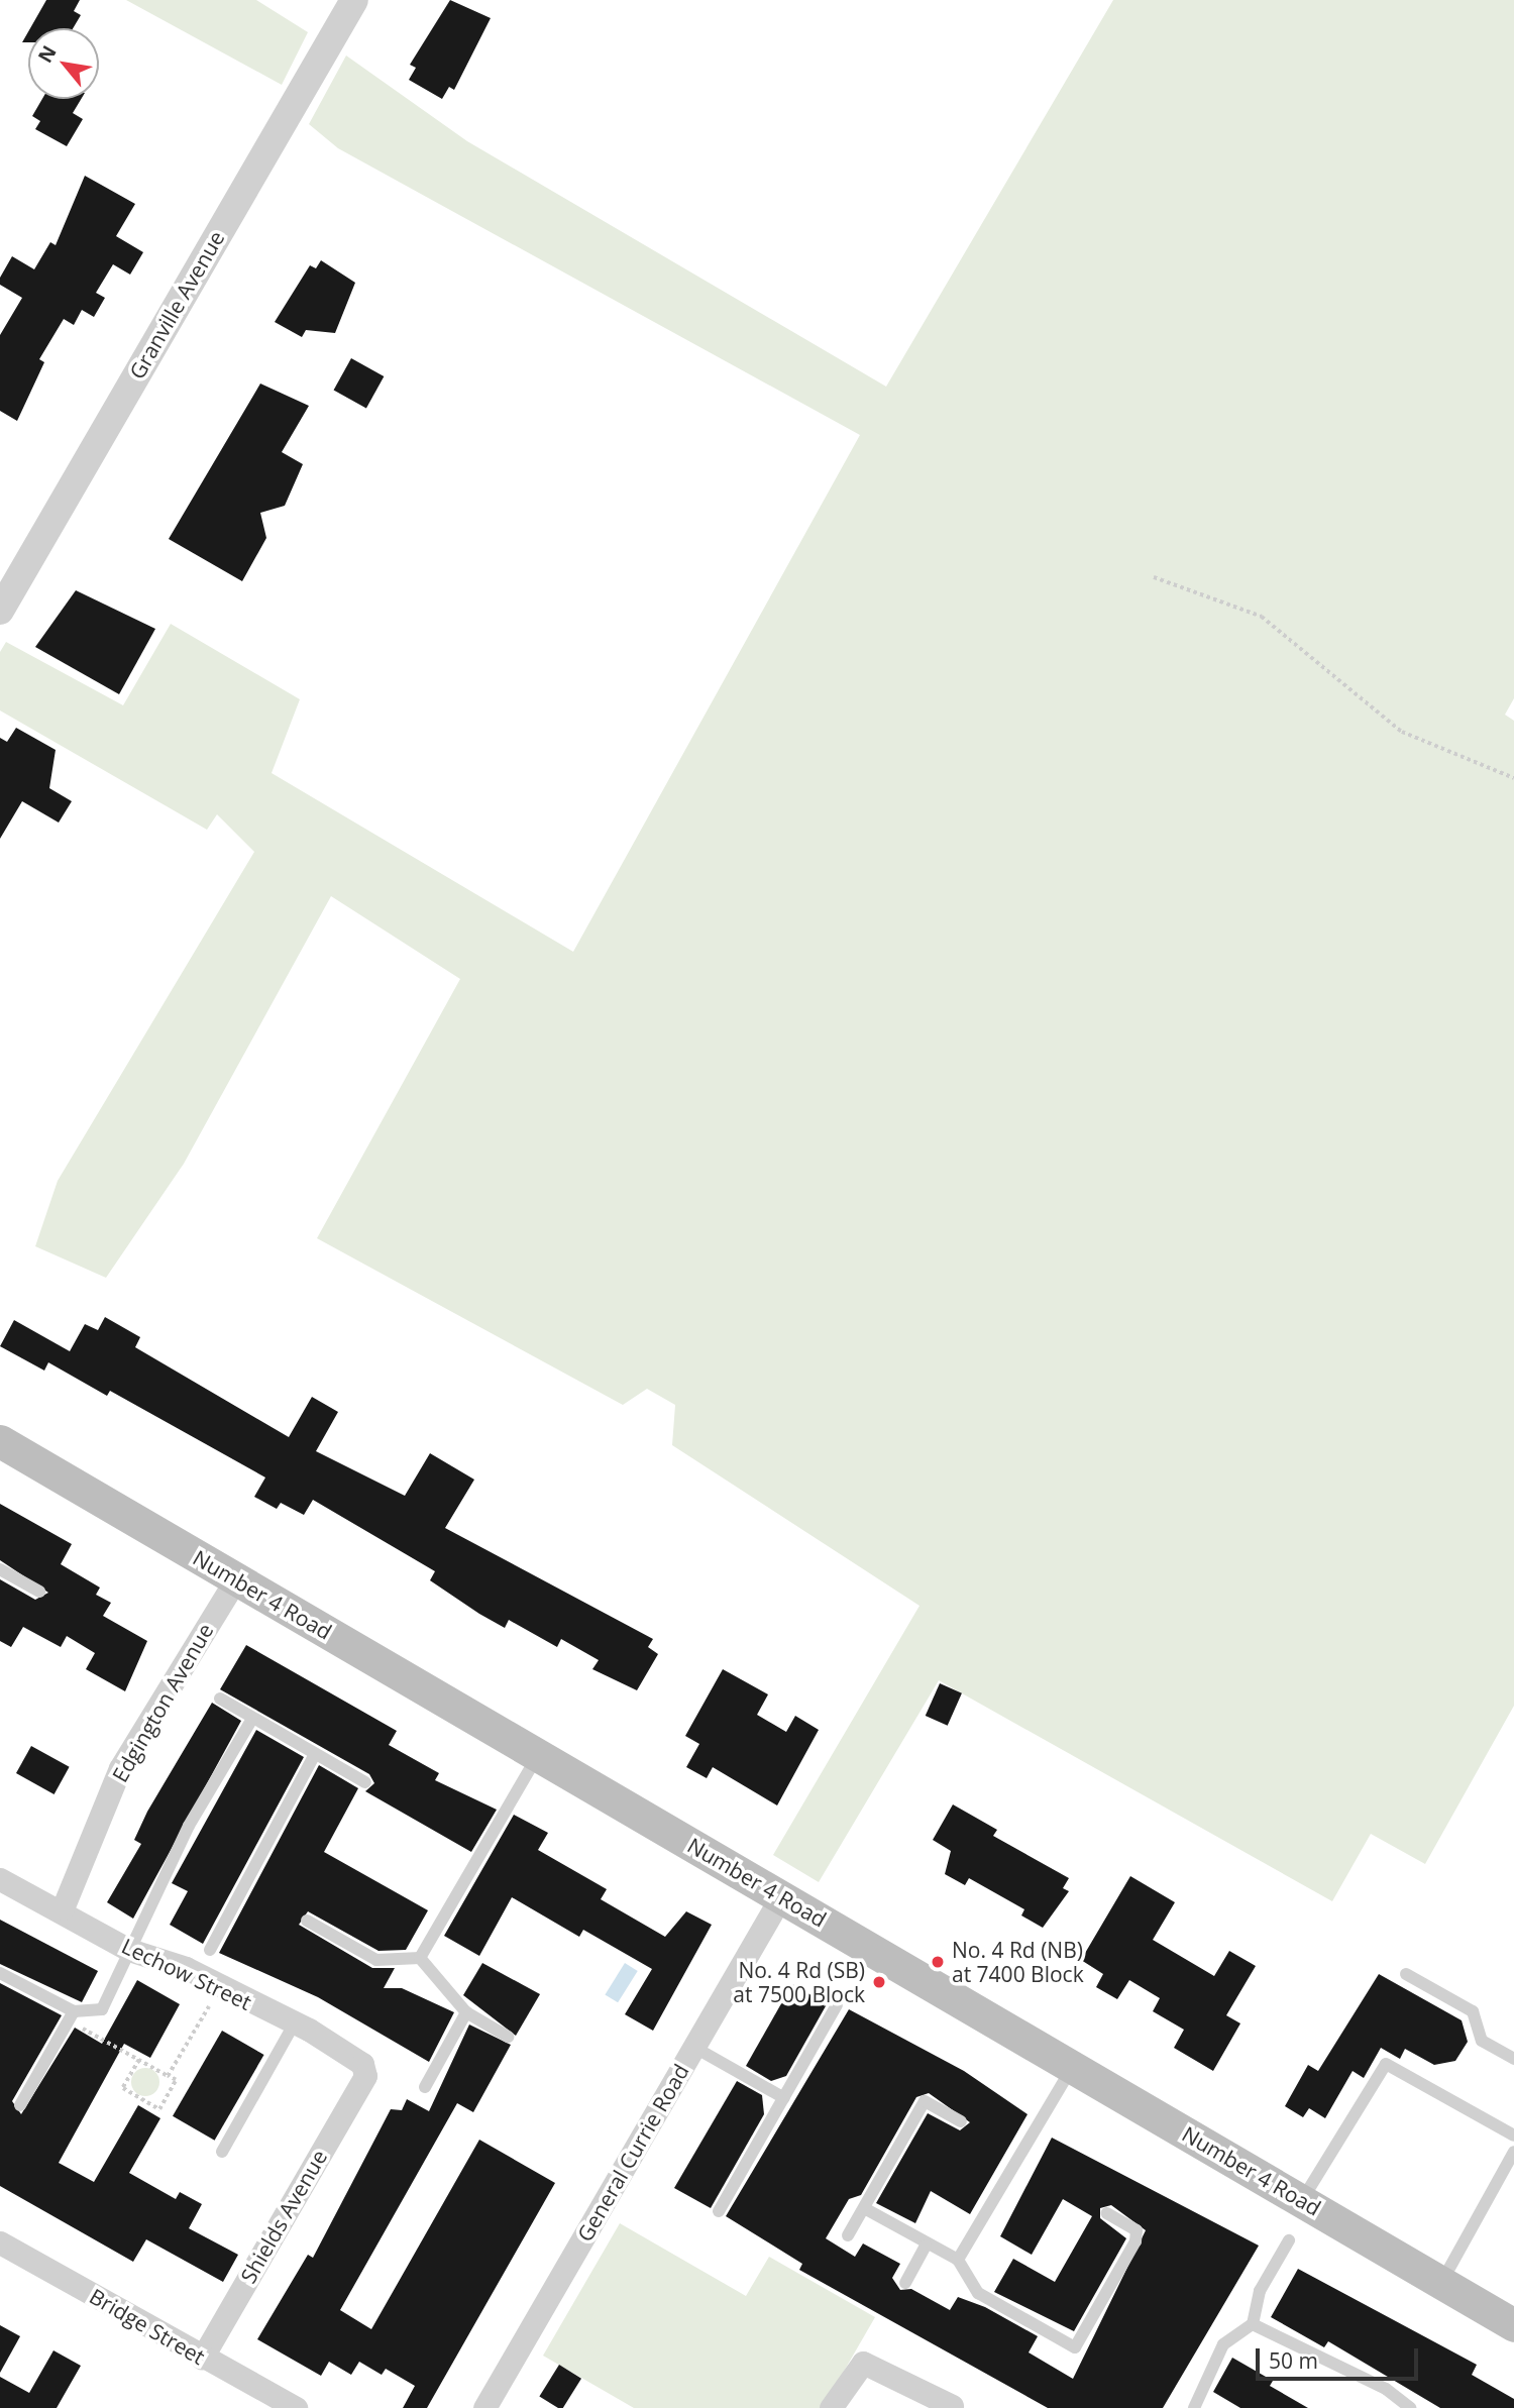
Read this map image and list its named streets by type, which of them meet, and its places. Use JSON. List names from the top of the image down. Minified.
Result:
{"streets":{"main road":["Number 4 Road"],"street":["Granville Avenue","Edgington Avenue","Lechow Street","General Currie Road","Shields Avenue","Bridge Street"]},"crossings":[["Number 4 Road","Edgington Avenue"],["Number 4 Road","General Currie Road"],["Edgington Avenue","Lechow Street"],["Lechow Street","Shields Avenue"],["Shields Avenue","Bridge Street"]],"places":["No. 4 Rd (NB) at 7400 Block","No. 4 Rd (SB) at 7500 Block"],"scale_bar":"50 m","north":"top left"}
